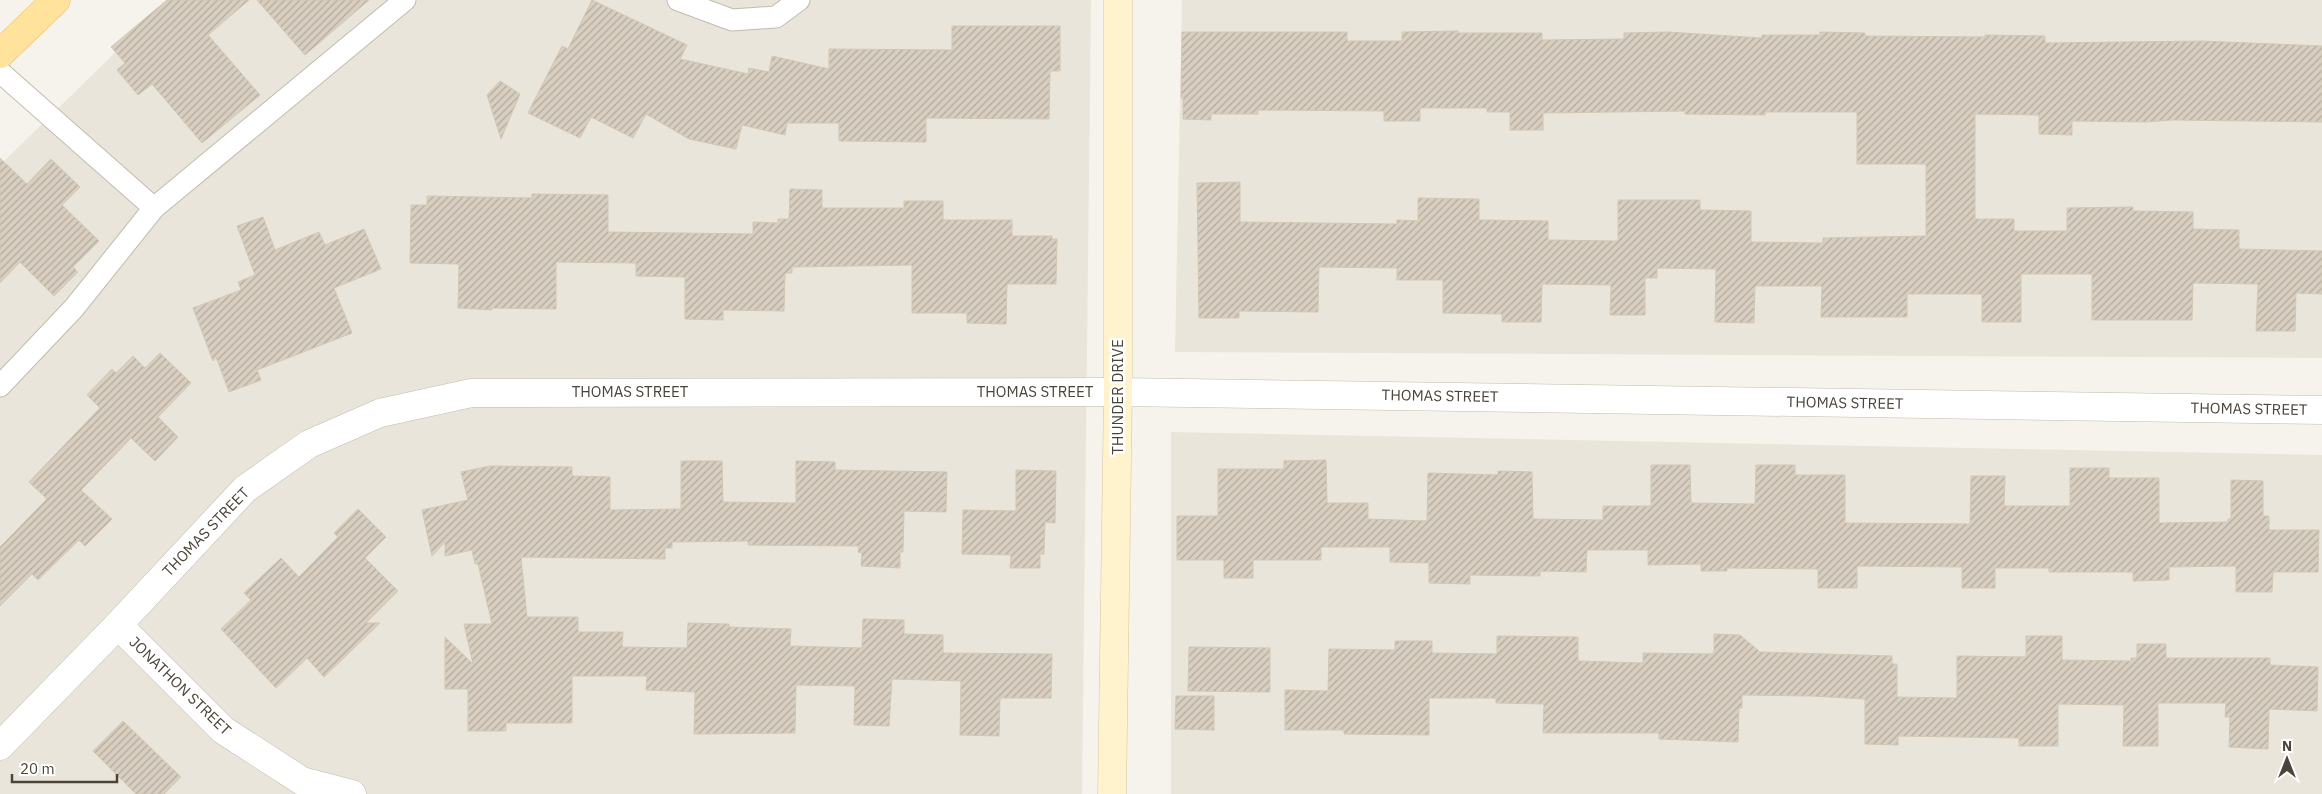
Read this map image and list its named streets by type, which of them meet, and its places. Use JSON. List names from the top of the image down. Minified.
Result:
{"streets":{"street":["THOMAS STREET","THUNDER DRIVE","JONATHON STREET"]},"crossings":[["THOMAS STREET","THUNDER DRIVE"],["THOMAS STREET","JONATHON STREET"]],"scale_bar":"20 m","north":"top"}
